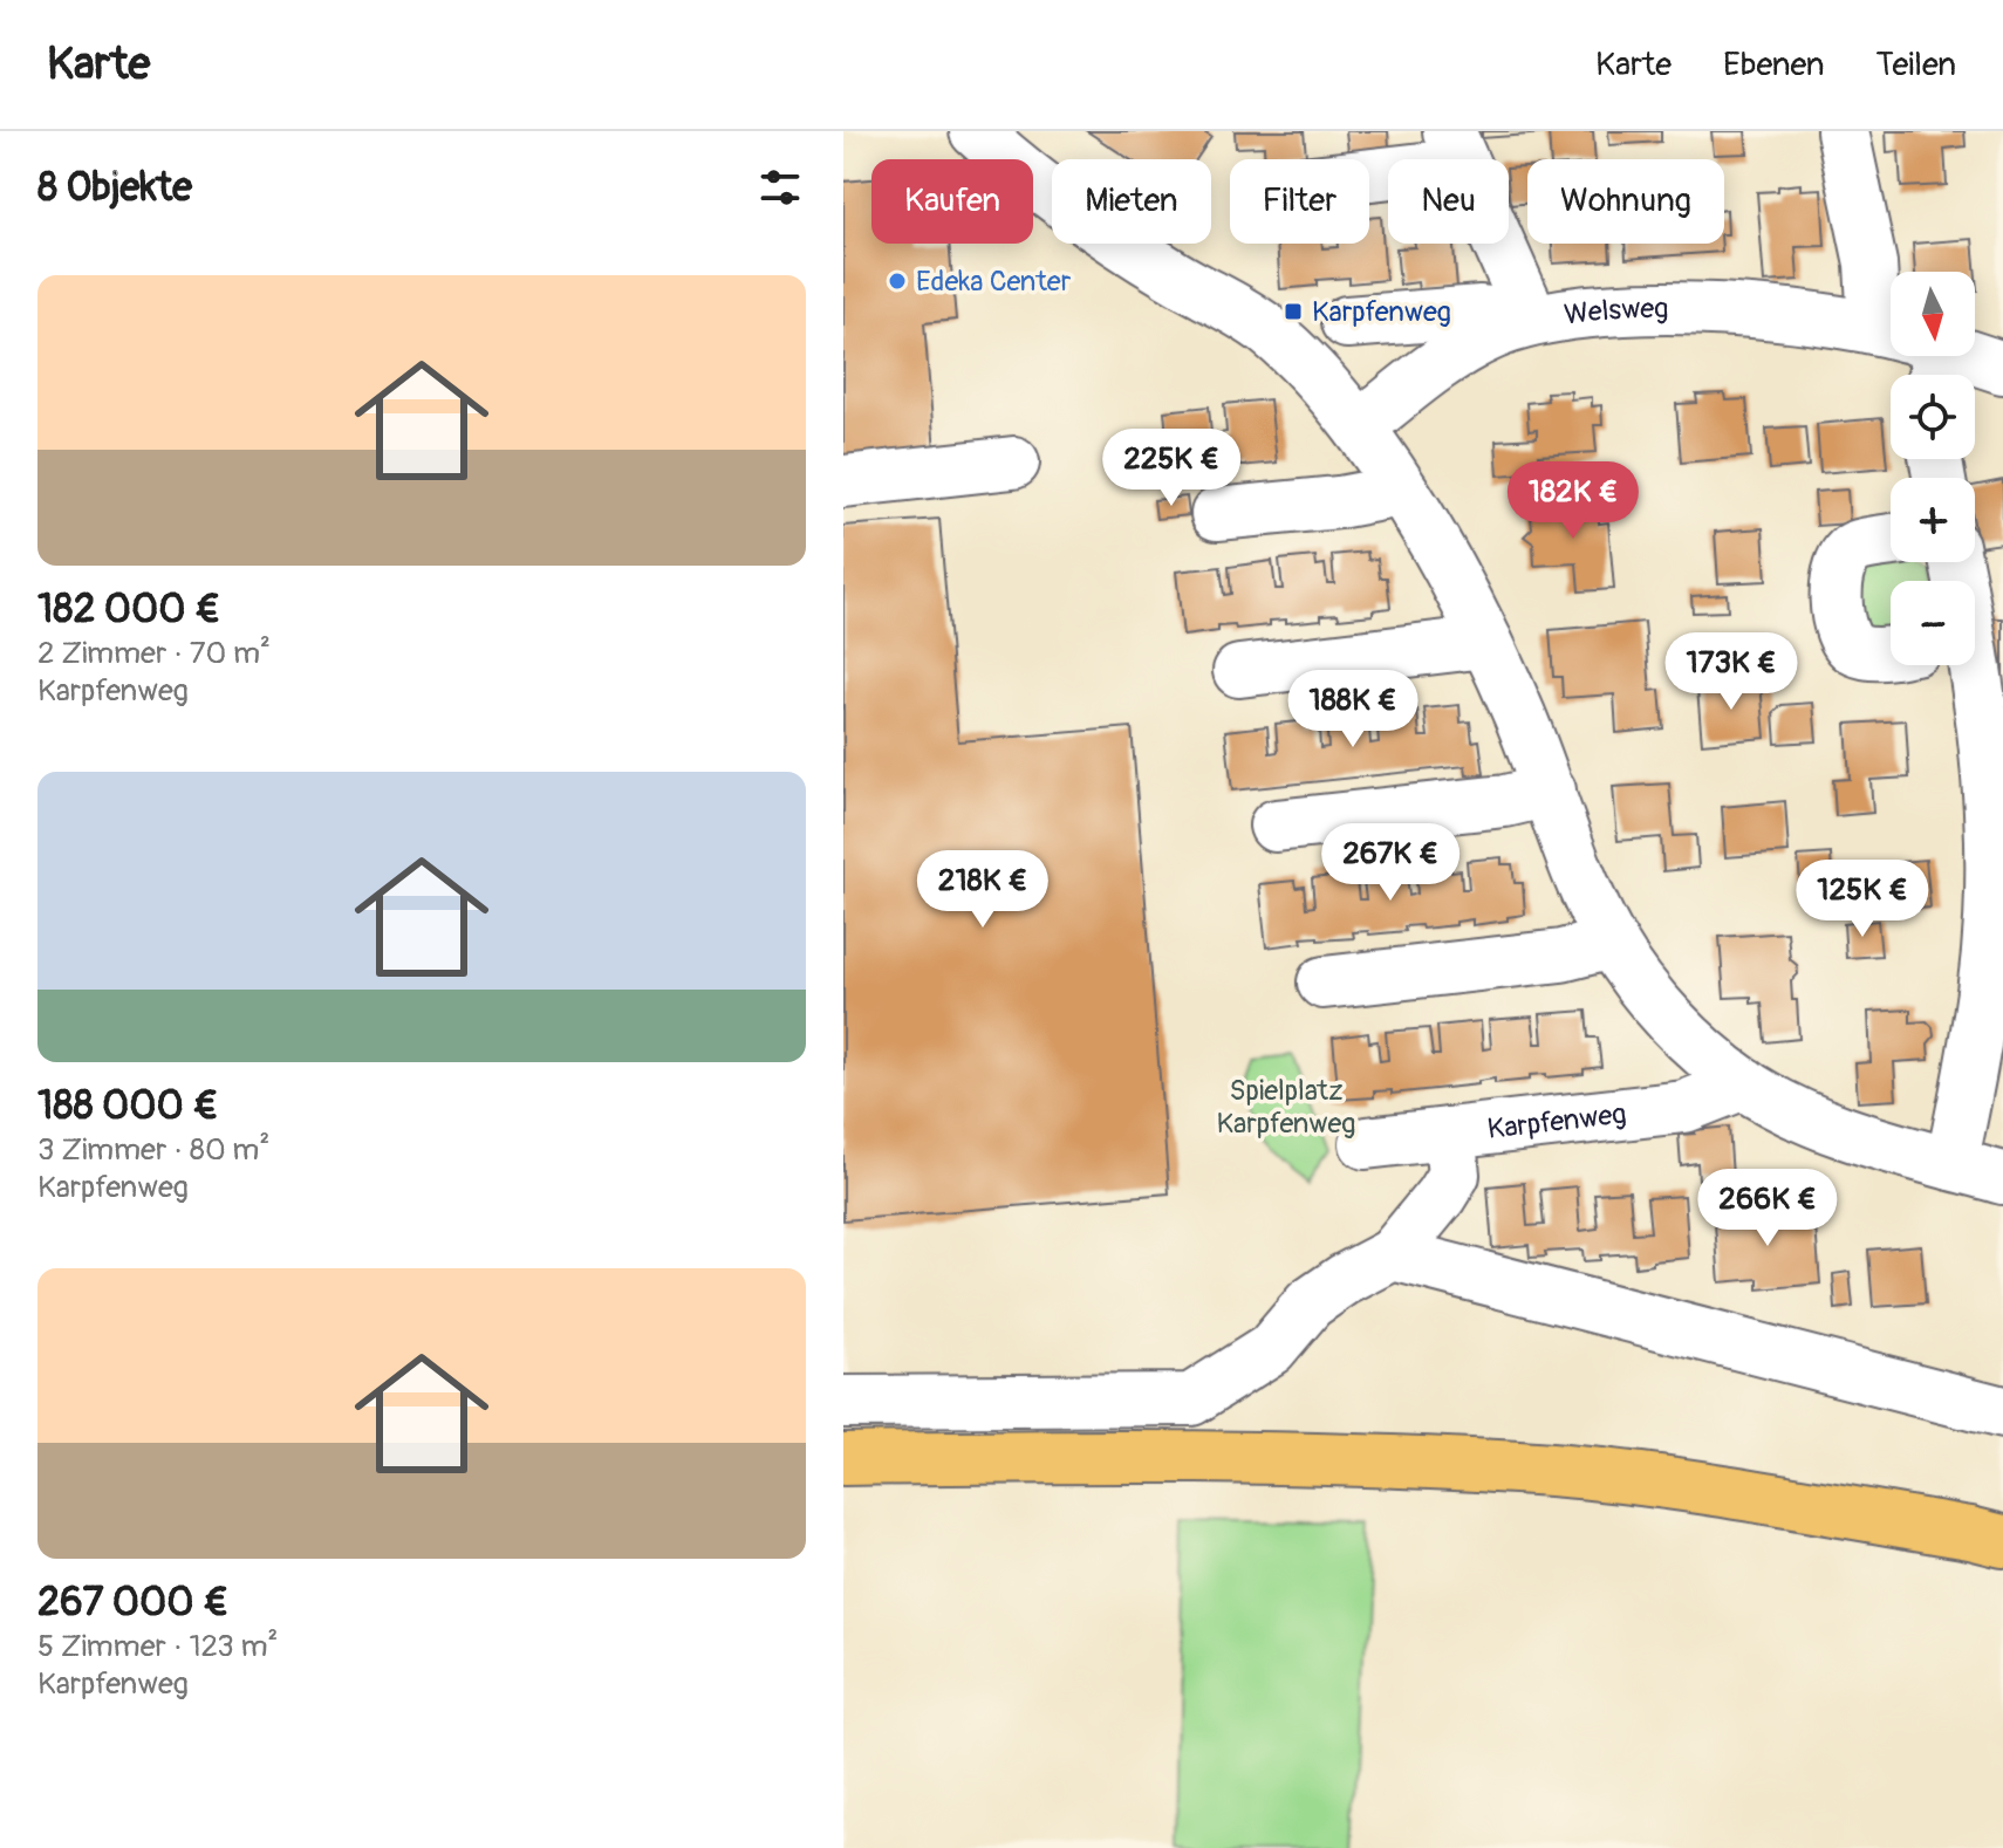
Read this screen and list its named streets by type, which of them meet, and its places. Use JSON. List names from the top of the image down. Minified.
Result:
{"streets":{"street":["Welsweg","Karpfenweg"]},"parks":["Spielplatz Karpfenweg"],"places":{"other":["Edeka Center"],"transit":["Karpfenweg"]},"north":"bottom","page":{"header":"Karte","nav":["Karte","Ebenen","Teilen"],"heading":"8 Objekte","chip":["Kaufen","Mieten","Filter","Neu","Wohnung"],"list":[{"name":"182 000 €","note":"2 Zimmer · 70 m² · Karpfenweg"},{"name":"188 000 €","note":"3 Zimmer · 80 m² · Karpfenweg"},{"name":"267 000 €","note":"5 Zimmer · 123 m² · Karpfenweg"}],"map_buttons":["+","−"],"price":["225K €","182K €","173K €","188K €","267K €","218K €","125K €","266K €"]}}
